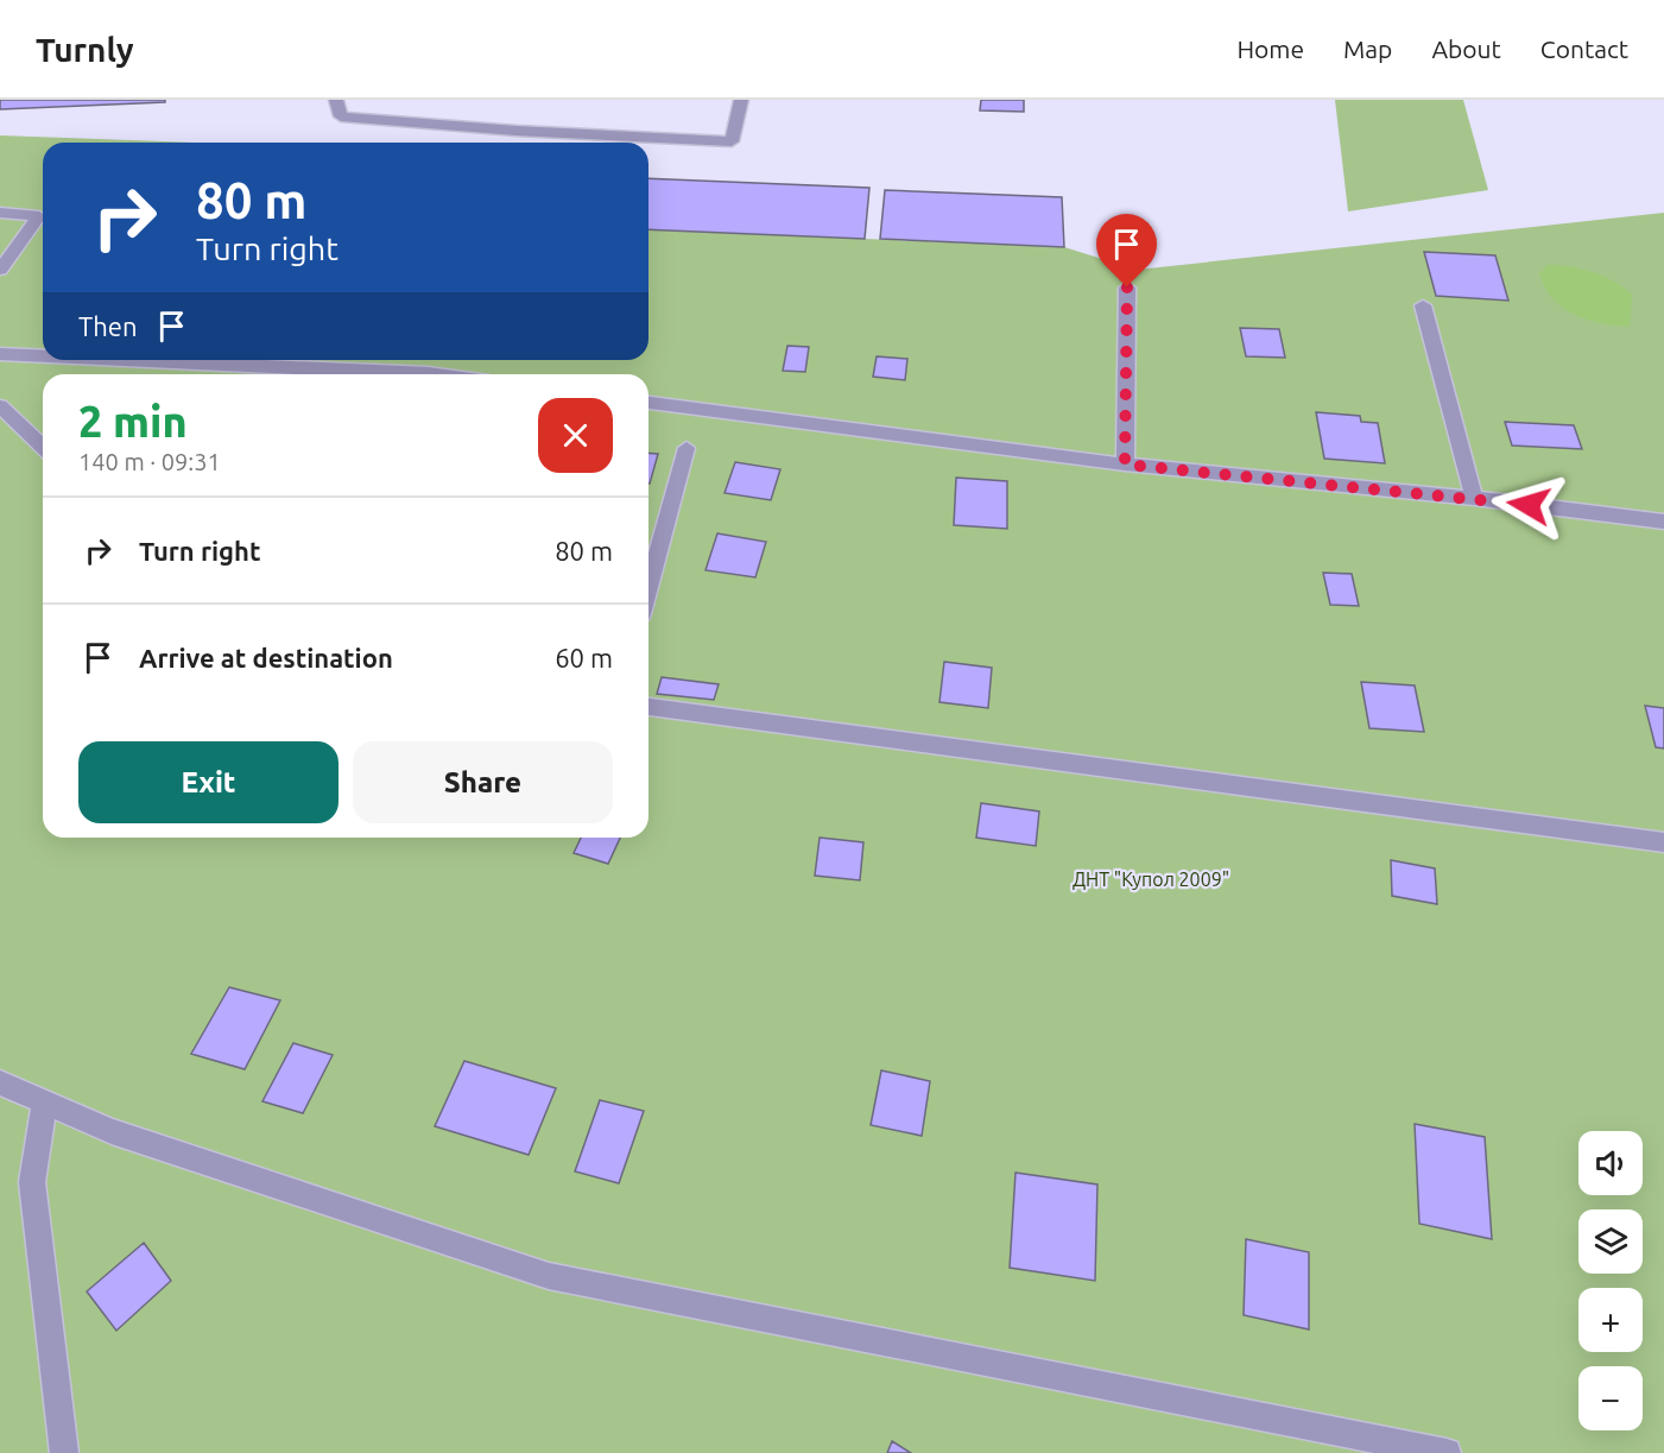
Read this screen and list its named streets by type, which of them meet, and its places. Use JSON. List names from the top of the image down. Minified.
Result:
{"parks":["ДНТ \"Купол 2009\""],"page":{"header":"Turnly","nav":["Home","Map","About","Contact"],"turn":["80 m","Turn right"],"then":"Then","heading":["2 min","140 m · 09:31"],"list":[{"name":"Turn right","value":"80 m"},{"name":"Arrive at destination","value":"60 m"}],"buttons":["Exit","Share"],"map_buttons":["+","−"]}}
